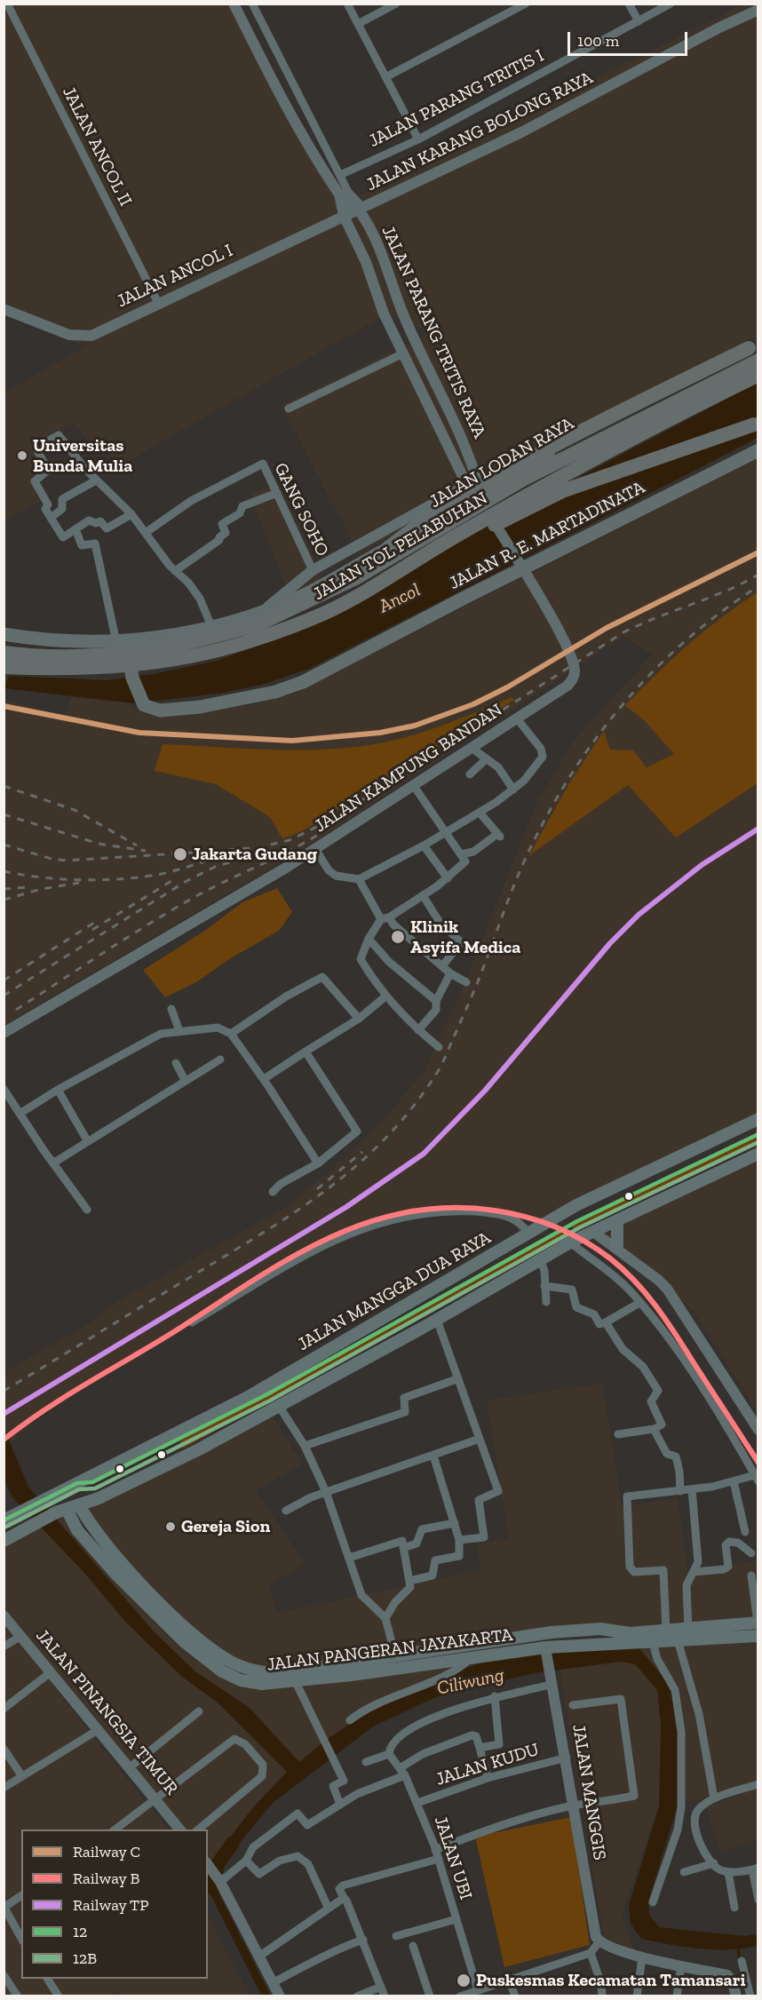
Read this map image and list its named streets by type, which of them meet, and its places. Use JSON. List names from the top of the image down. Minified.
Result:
{"streets":{"highway":["JALAN LODAN RAYA","JALAN R. E. MARTADINATA","JALAN TOL PELABUHAN"],"main road":["JALAN MANGGA DUA RAYA","JALAN PANGERAN JAYAKARTA"],"street":["JALAN PARANG TRITIS I","JALAN KARANG BOLONG RAYA","JALAN ANCOL II","JALAN ANCOL I","JALAN PARANG TRITIS RAYA","GANG SOHO","JALAN KAMPUNG BANDAN","JALAN PINANGSIA TIMUR","JALAN KUDU","JALAN MANGGIS","JALAN UBI"]},"crossings":[["JALAN KARANG BOLONG RAYA","JALAN ANCOL I"],["JALAN KARANG BOLONG RAYA","JALAN PARANG TRITIS RAYA"],["JALAN ANCOL II","JALAN ANCOL I"],["JALAN ANCOL I","JALAN PARANG TRITIS RAYA"],["JALAN PARANG TRITIS RAYA","JALAN LODAN RAYA"],["JALAN PARANG TRITIS RAYA","JALAN KAMPUNG BANDAN"],["JALAN LODAN RAYA","GANG SOHO"],["JALAN LODAN RAYA","JALAN R. E. MARTADINATA"],["JALAN LODAN RAYA","JALAN KAMPUNG BANDAN"],["JALAN R. E. MARTADINATA","JALAN KAMPUNG BANDAN"],["JALAN PANGERAN JAYAKARTA","JALAN MANGGIS"],["JALAN KUDU","JALAN MANGGIS"],["JALAN KUDU","JALAN UBI"]],"water":["Ancol","Ciliwung"],"places":["Universitas Bunda Mulia","Jakarta Gudang","Klinik Asyifa Medica","Gereja Sion","Puskesmas Kecamatan Tamansari"],"lines":["rail line C","rail line TP","transit line 12","transit line 12B","rail line B"],"legend":["Railway C","Railway B","Railway TP","12","12B"],"scale_bar":"100 m"}
